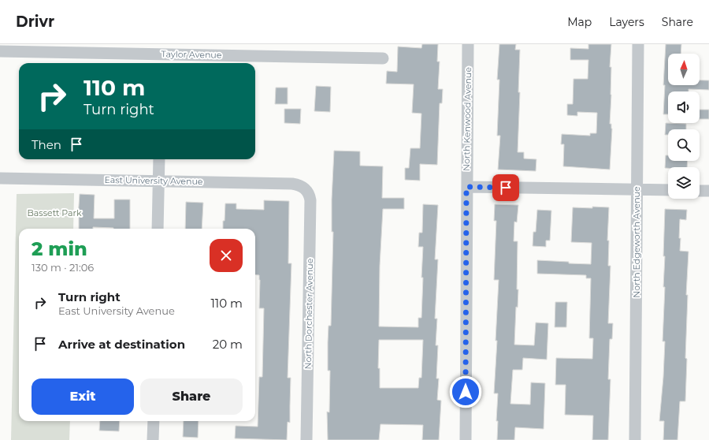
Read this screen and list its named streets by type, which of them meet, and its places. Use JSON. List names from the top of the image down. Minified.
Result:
{"streets":{"street":["Taylor Avenue","North Kenwood Avenue","East University Avenue","North Edgeworth Avenue","North Dorchester Avenue"]},"crossings":[["East University Avenue","North Dorchester Avenue"]],"parks":["Bassett Park"],"north":"top","page":{"header":"Drivr","nav":["Map","Layers","Share"],"turn":["110 m","Turn right"],"then":"Then","heading":["2 min","130 m · 21:06"],"list":[{"name":"Turn right","note":"East University Avenue","value":"110 m"},{"name":"Arrive at destination","value":"20 m"}],"buttons":["Exit","Share"]}}
